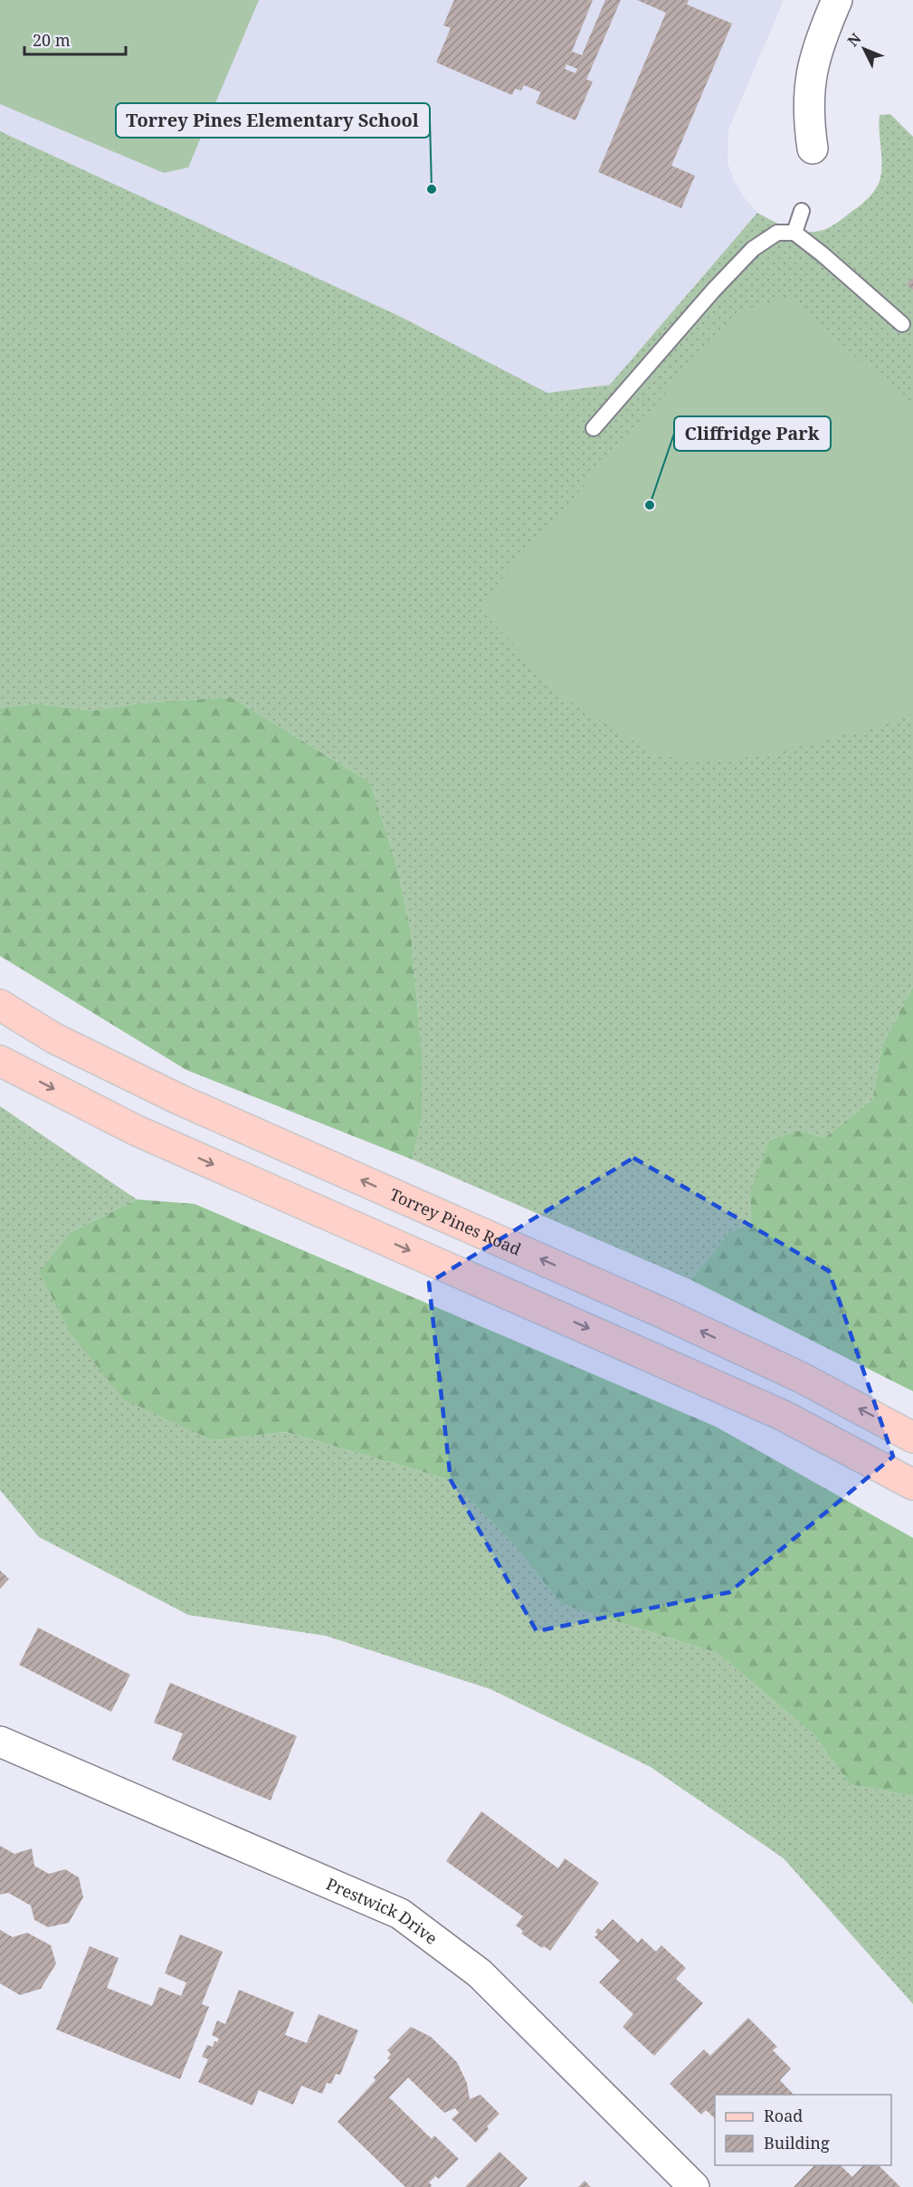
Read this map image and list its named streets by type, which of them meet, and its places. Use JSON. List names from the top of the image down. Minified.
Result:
{"streets":{"main road":["Torrey Pines Road"],"street":["Prestwick Drive"]},"places":["Torrey Pines Elementary School","Cliffridge Park"],"legend":["Road","Building"],"scale_bar":"20 m","north":"top left"}
